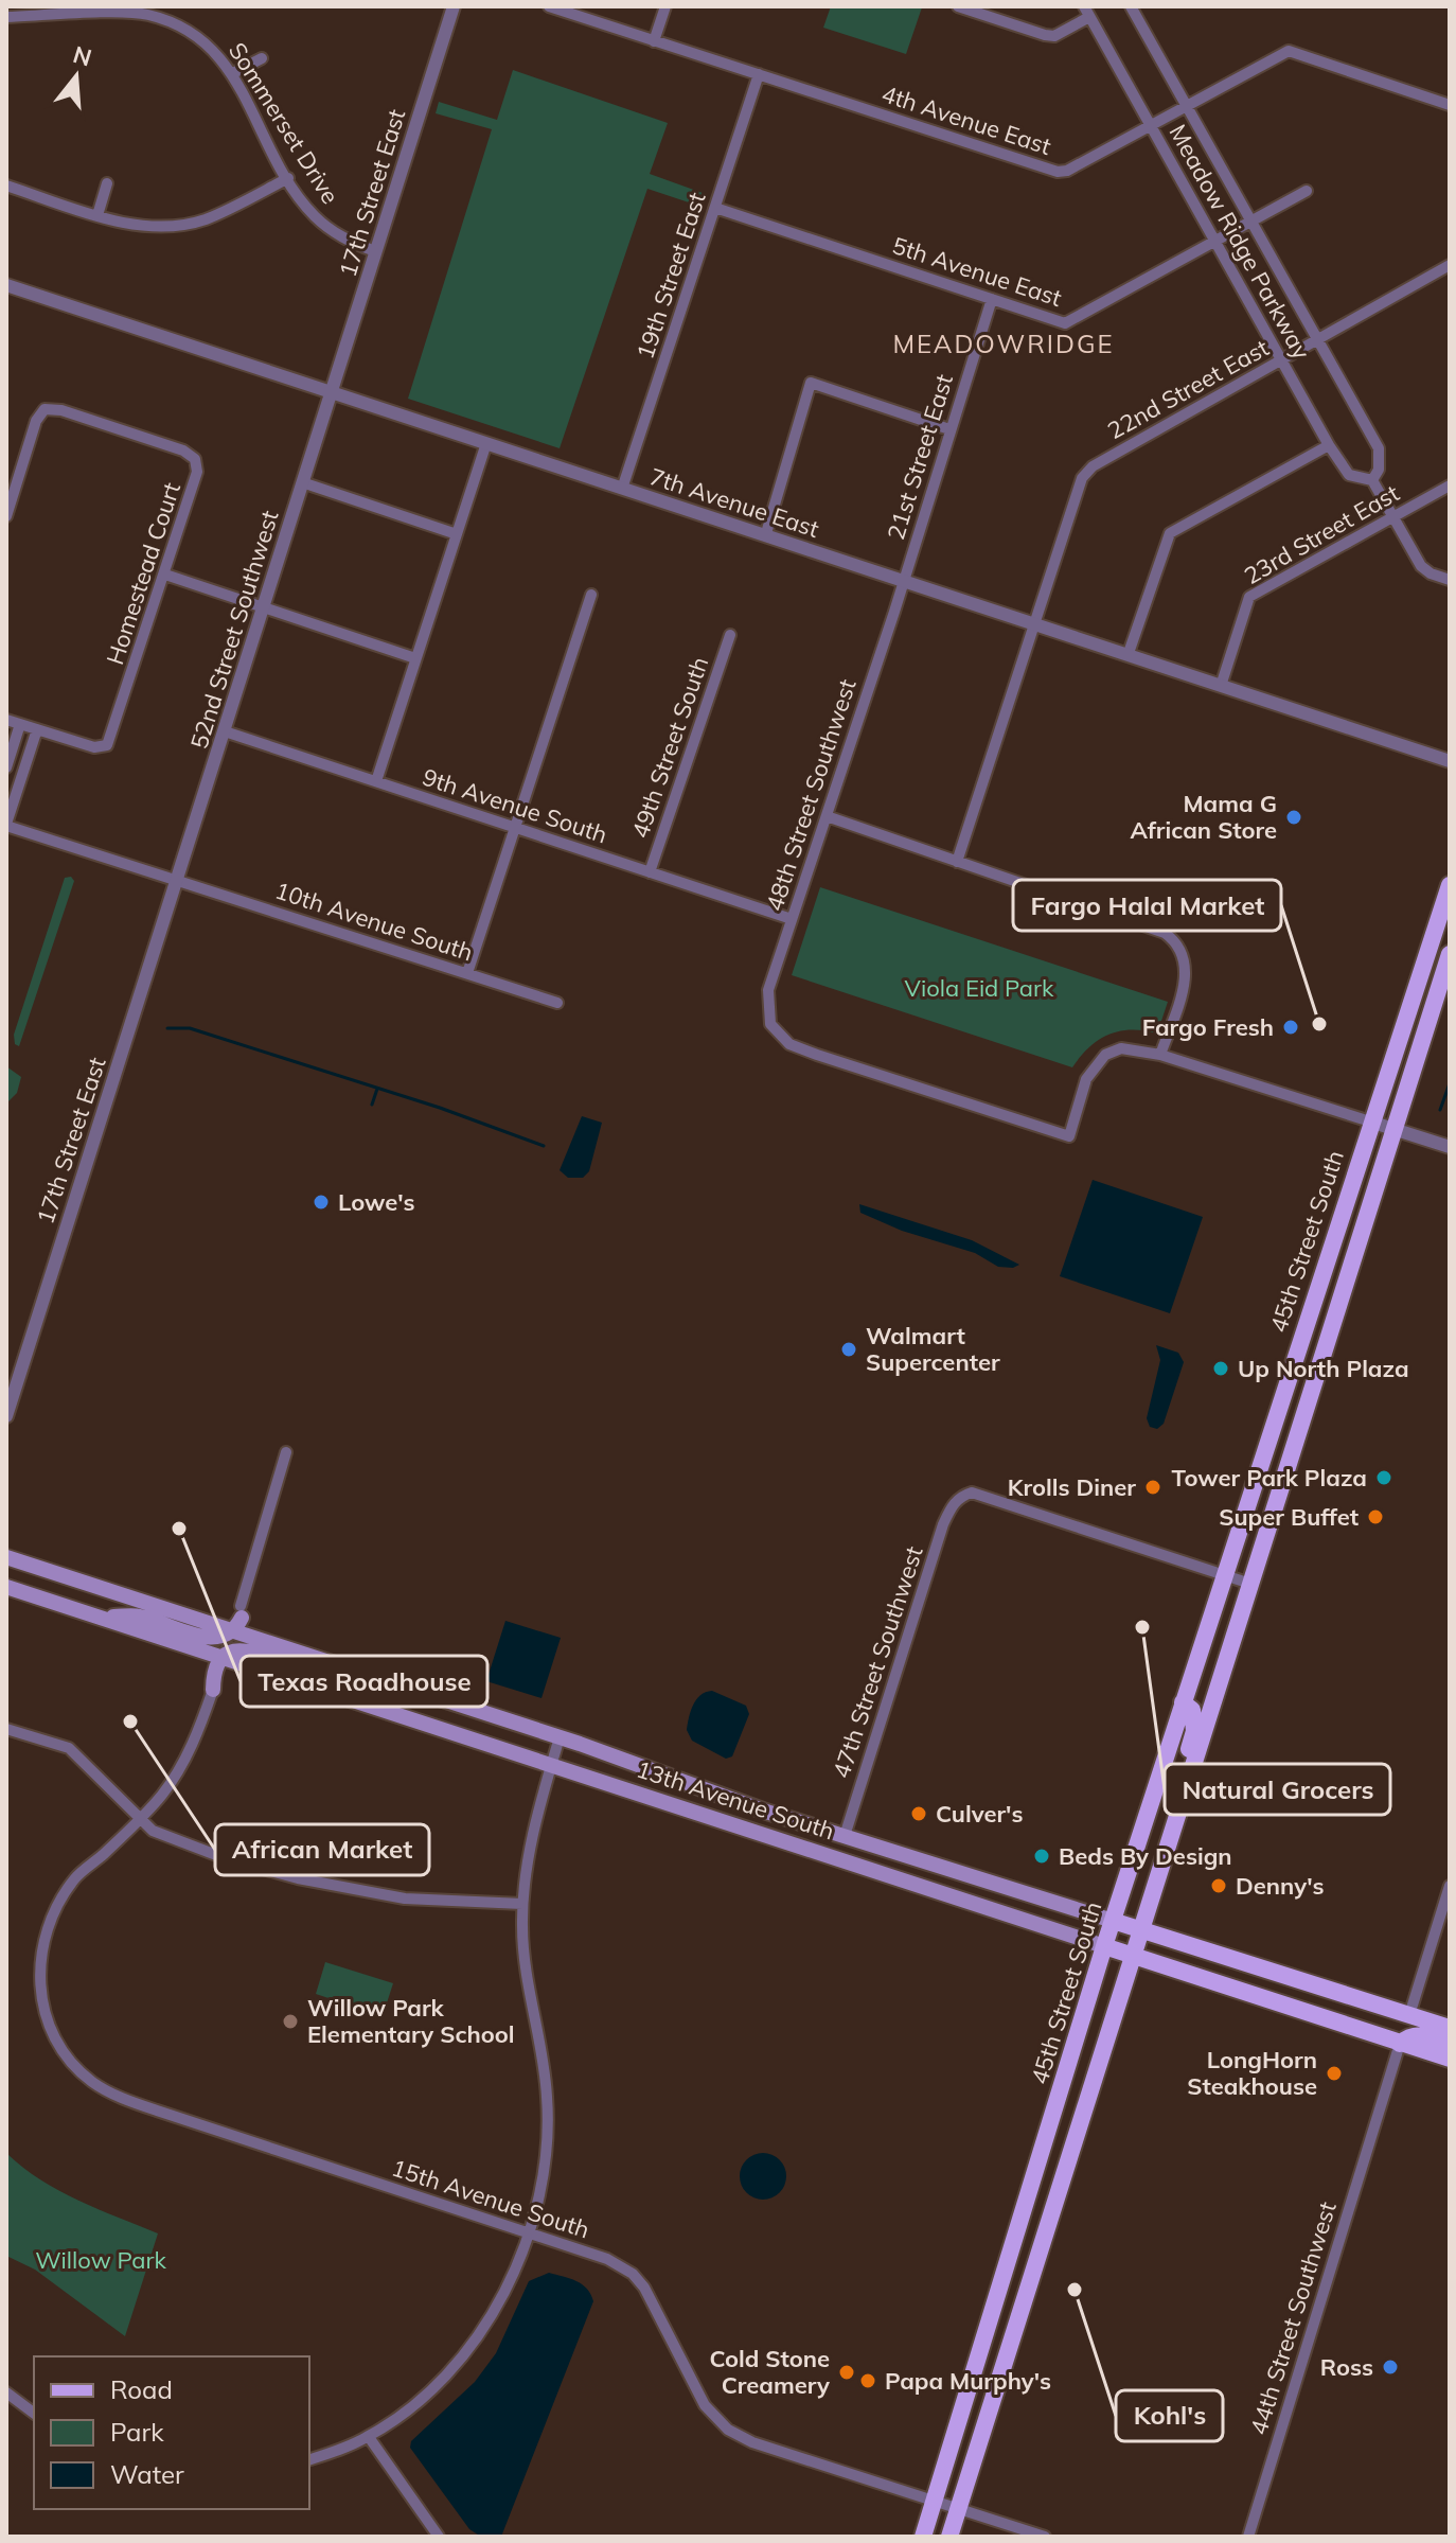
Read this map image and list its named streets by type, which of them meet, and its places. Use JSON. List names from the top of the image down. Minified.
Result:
{"streets":{"main road":["45th Street South","13th Avenue South"],"street":["4th Avenue East","Sommerset Drive","17th Street East","Meadow Ridge Parkway","5th Avenue East","19th Street East","22nd Street East","21st Street East","7th Avenue East","23rd Street East","Homestead Court","52nd Street Southwest","49th Street South","48th Street Southwest","9th Avenue South","10th Avenue South","47th Street Southwest","15th Avenue South","44th Street Southwest"]},"crossings":[["4th Avenue East","Meadow Ridge Parkway"],["4th Avenue East","19th Street East"],["Sommerset Drive","17th Street East"],["17th Street East","7th Avenue East"],["17th Street East","52nd Street Southwest"],["17th Street East","10th Avenue South"],["Meadow Ridge Parkway","5th Avenue East"],["Meadow Ridge Parkway","22nd Street East"],["Meadow Ridge Parkway","23rd Street East"],["5th Avenue East","19th Street East"],["5th Avenue East","21st Street East"],["19th Street East","7th Avenue East"],["22nd Street East","7th Avenue East"],["21st Street East","7th Avenue East"],["21st Street East","48th Street Southwest"],["7th Avenue East","23rd Street East"],["7th Avenue East","52nd Street Southwest"],["7th Avenue East","48th Street Southwest"],["52nd Street Southwest","9th Avenue South"],["52nd Street Southwest","10th Avenue South"],["49th Street South","9th Avenue South"],["48th Street Southwest","9th Avenue South"],["45th Street South","47th Street Southwest"],["45th Street South","13th Avenue South"],["45th Street South","15th Avenue South"],["47th Street Southwest","13th Avenue South"],["13th Avenue South","44th Street Southwest"]],"districts":["MEADOWRIDGE"],"parks":["Viola Eid Park","Willow Park"],"places":["Mama G African Store","Fargo Halal Market","Fargo Fresh","Lowe's","Walmart Supercenter","Up North Plaza","Tower Park Plaza","Krolls Diner","Super Buffet","Texas Roadhouse","Natural Grocers","African Market","Culver's","Beds By Design","Denny's","Willow Park Elementary School","LongHorn Steakhouse","Kohl's","Ross","Cold Stone Creamery","Papa Murphy's"],"legend":["Road","Park","Water"],"north":"top"}
